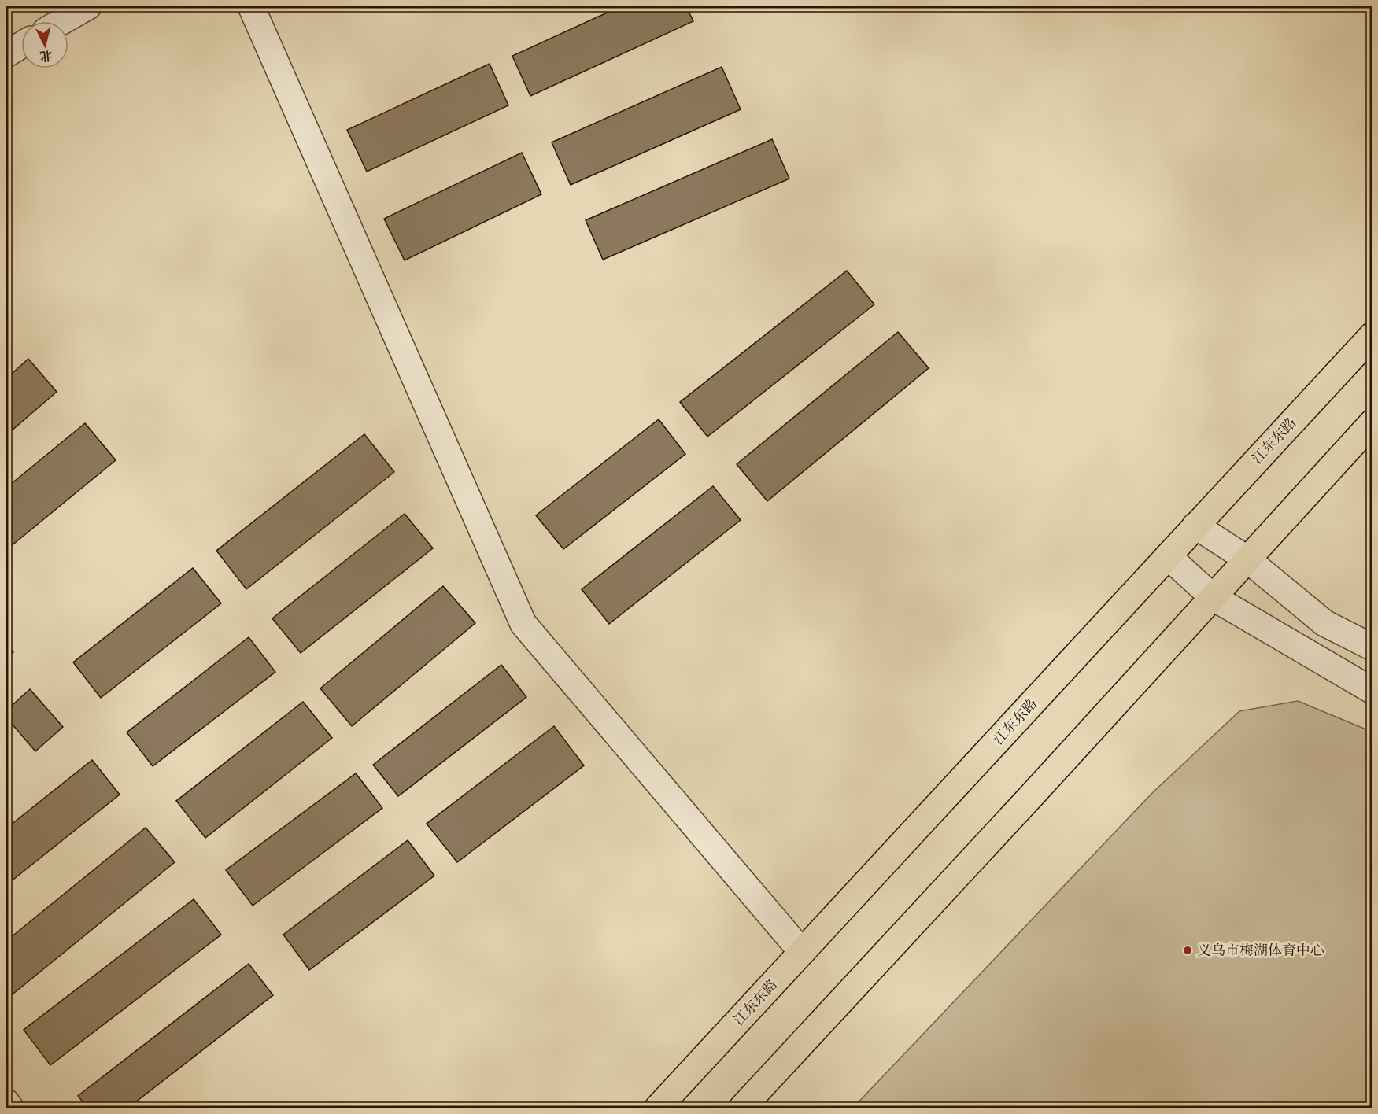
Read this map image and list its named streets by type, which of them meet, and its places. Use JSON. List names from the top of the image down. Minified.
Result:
{"streets":{"main road":["江东东路"]},"places":["义乌市梅湖体育中心"],"north":"bottom"}
